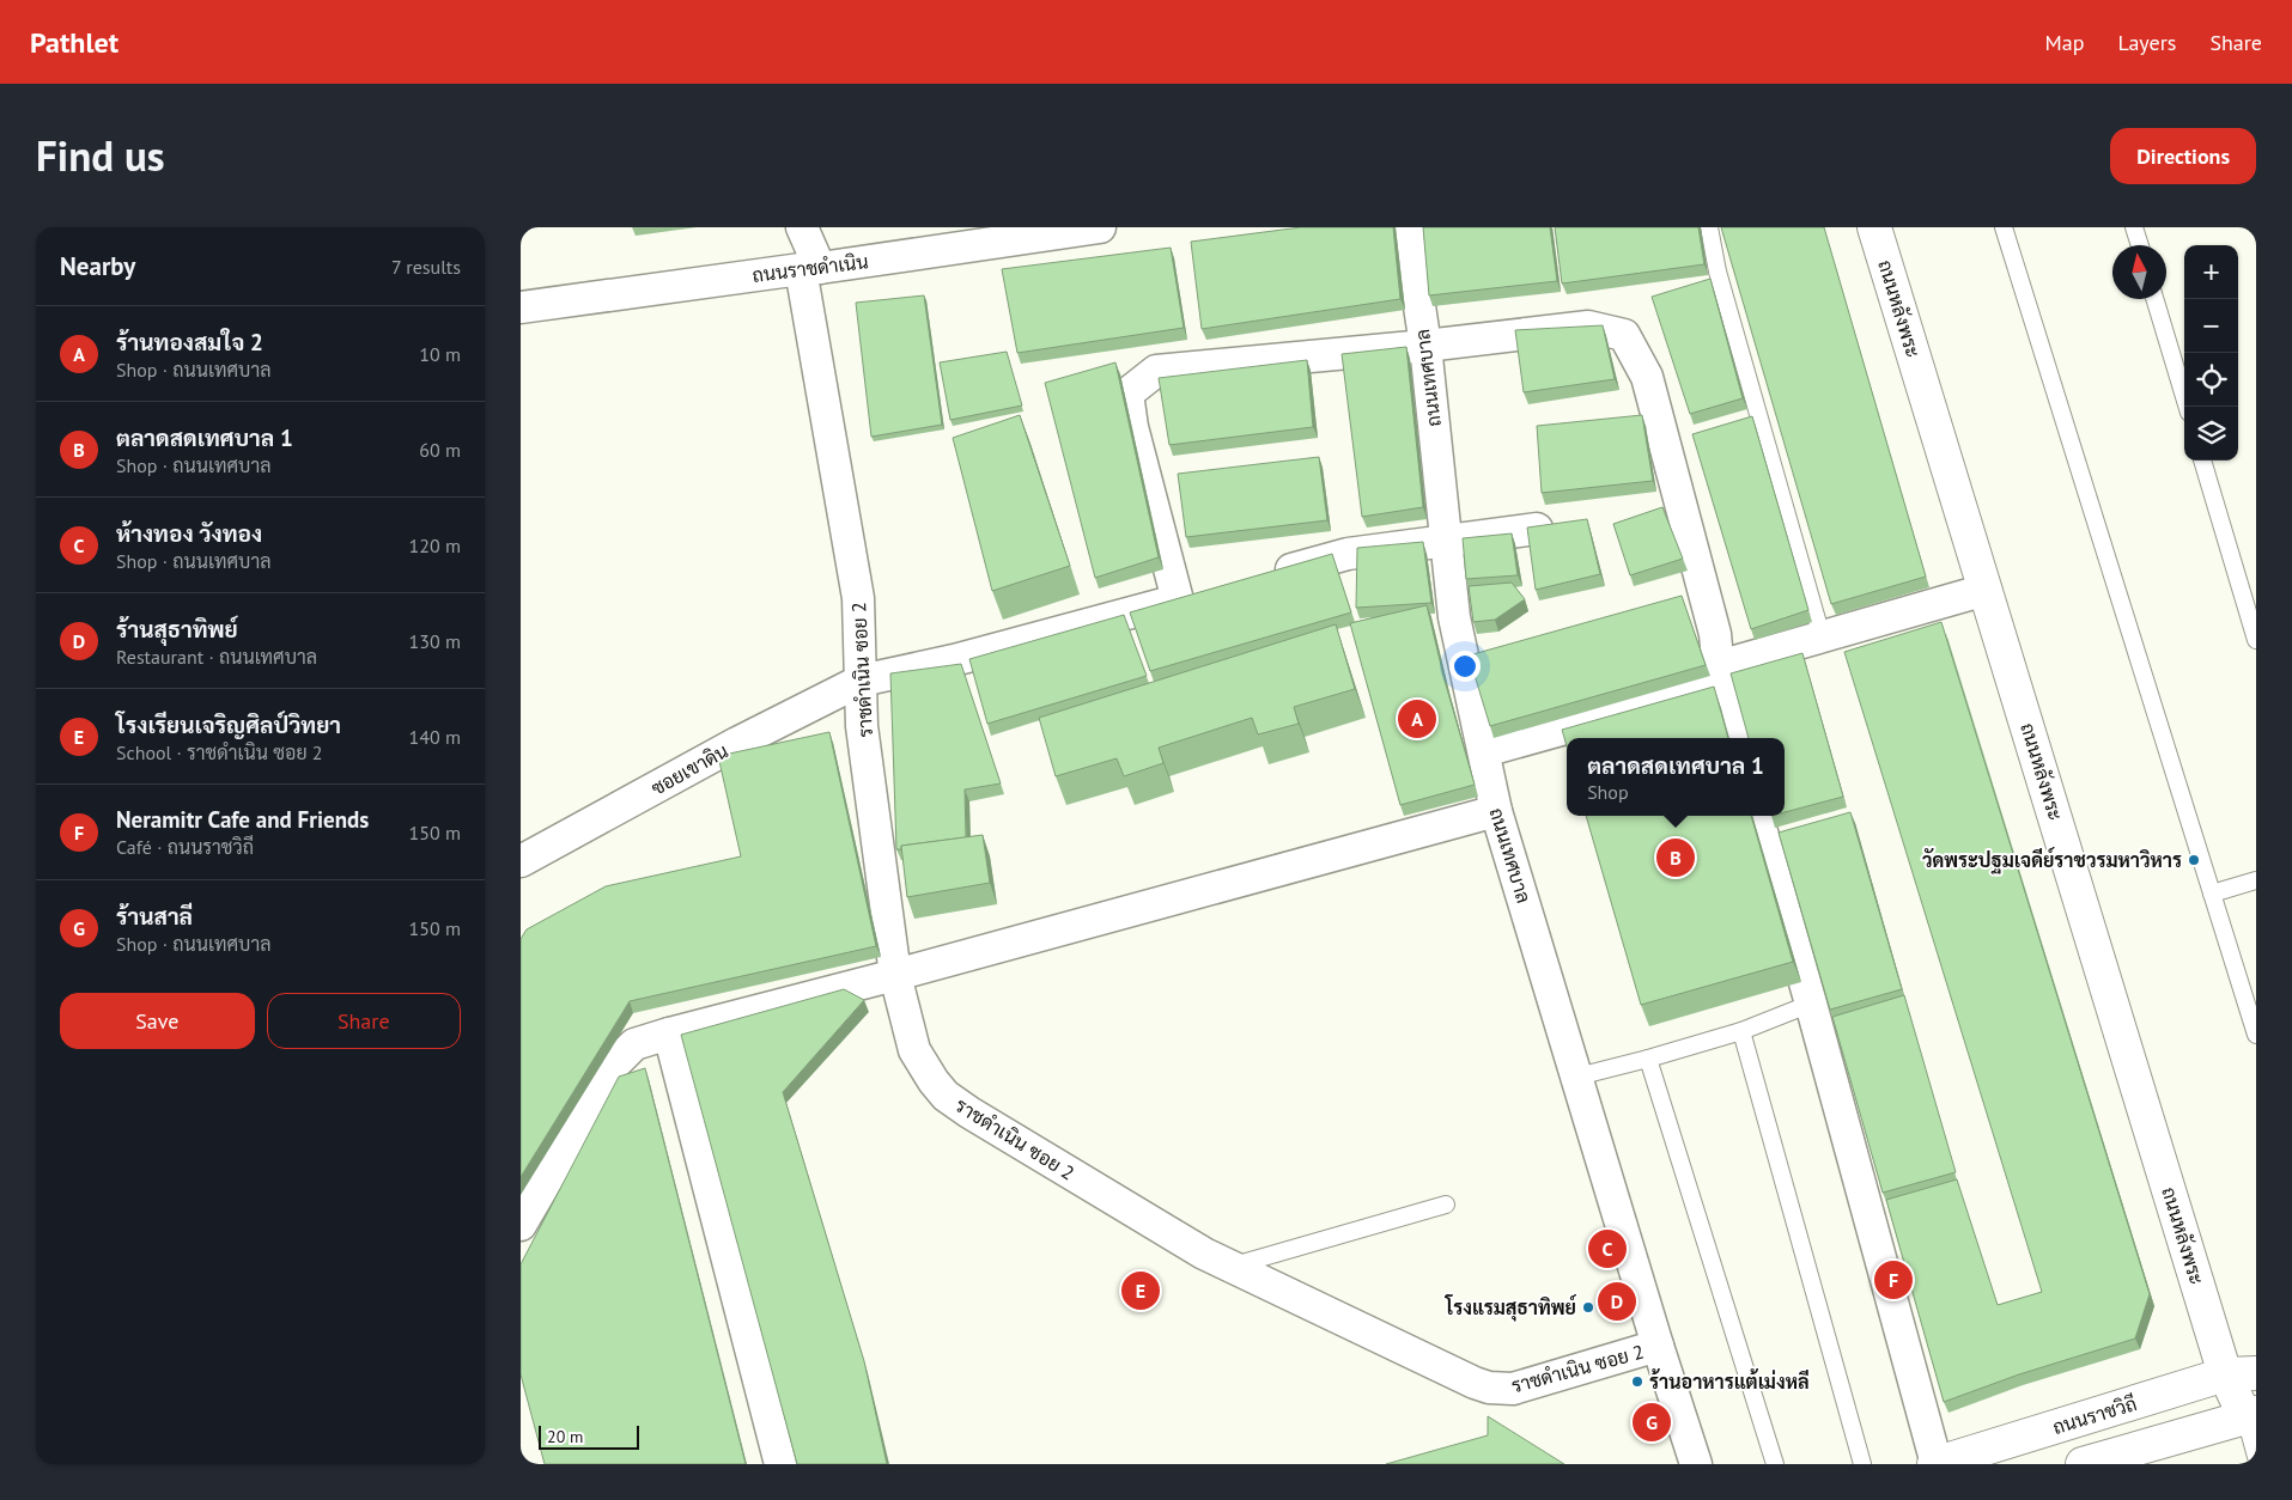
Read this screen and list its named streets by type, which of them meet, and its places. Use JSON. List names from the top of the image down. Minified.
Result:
{"streets":{"main road":["ถนนหลังพระ","ถนนราชวิถี"],"street":["ถนนราชดำเนิน","ถนนเทศบาล","ราชดำเนิน ซอย 2","ซอยเขาดิน"]},"crossings":[["ถนนราชดำเนิน","ราชดำเนิน ซอย 2"],["ถนนหลังพระ","ถนนราชวิถี"],["ถนนเทศบาล","ราชดำเนิน ซอย 2"],["ถนนเทศบาล","ซอยเขาดิน"],["ราชดำเนิน ซอย 2","ซอยเขาดิน"]],"places":["วัดพระปฐมเจดีย์ราชวรมหาวิหาร","โรงแรมสุธาทิพย์","ร้านอาหารแต้เม่งหลี"],"scale_bar":"20 m","north":"top","page":{"header":"Pathlet","nav":["Map","Layers","Share"],"title":"Find us","buttons":["Directions",["Save","Share"]],"heading":["Nearby","7 results"],"map_buttons":["+","−"],"list":[{"mark":"A","name":"ร้านทองสมใจ 2","note":"Shop · ถนนเทศบาล","value":"10 m"},{"mark":"B","name":"ตลาดสดเทศบาล 1","note":"Shop · ถนนเทศบาล","value":"60 m"},{"mark":"C","name":"ห้างทอง วังทอง","note":"Shop · ถนนเทศบาล","value":"120 m"},{"mark":"D","name":"ร้านสุธาทิพย์","note":"Restaurant · ถนนเทศบาล","value":"130 m"},{"mark":"E","name":"โรงเรียนเจริญศิลป์วิทยา","note":"School · ราชดำเนิน ซอย 2","value":"140 m"},{"mark":"F","name":"Neramitr Cafe and Friends","note":"Café · ถนนราชวิถี","value":"150 m"},{"mark":"G","name":"ร้านสาลี","note":"Shop · ถนนเทศบาล","value":"150 m"}],"pins":["A","B","C","F","E","D","G"],"popup":["ตลาดสดเทศบาล 1","Shop"],"scale":"20 m"}}
